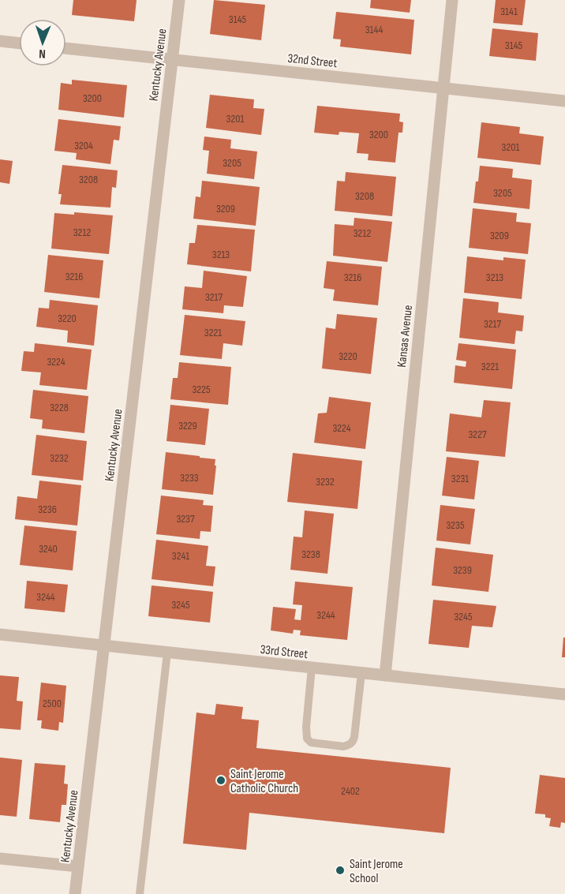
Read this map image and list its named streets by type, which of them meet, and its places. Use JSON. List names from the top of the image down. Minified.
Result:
{"streets":{"street":["32nd Street","Kentucky Avenue","Kansas Avenue","33rd Street"]},"crossings":[["32nd Street","Kentucky Avenue"],["32nd Street","Kansas Avenue"],["Kentucky Avenue","33rd Street"],["Kansas Avenue","33rd Street"]],"places":["Saint Jerome Catholic Church","Saint Jerome School"],"house_numbers":["3141","3145","3144","3145","3200","3201","3200","3204","3201","3205","3208","3205","3208","3209","3212","3212","3209","3213","3216","3216","3213","3217","3220","3217","3221","3220","3224","3221","3225","3228","3229","3224","3227","3232","3233","3231","3232","3236","3237","3235","3240","3238","3241","3239","3244","3245","3244","3245","2500","2402"],"north":"bottom"}
